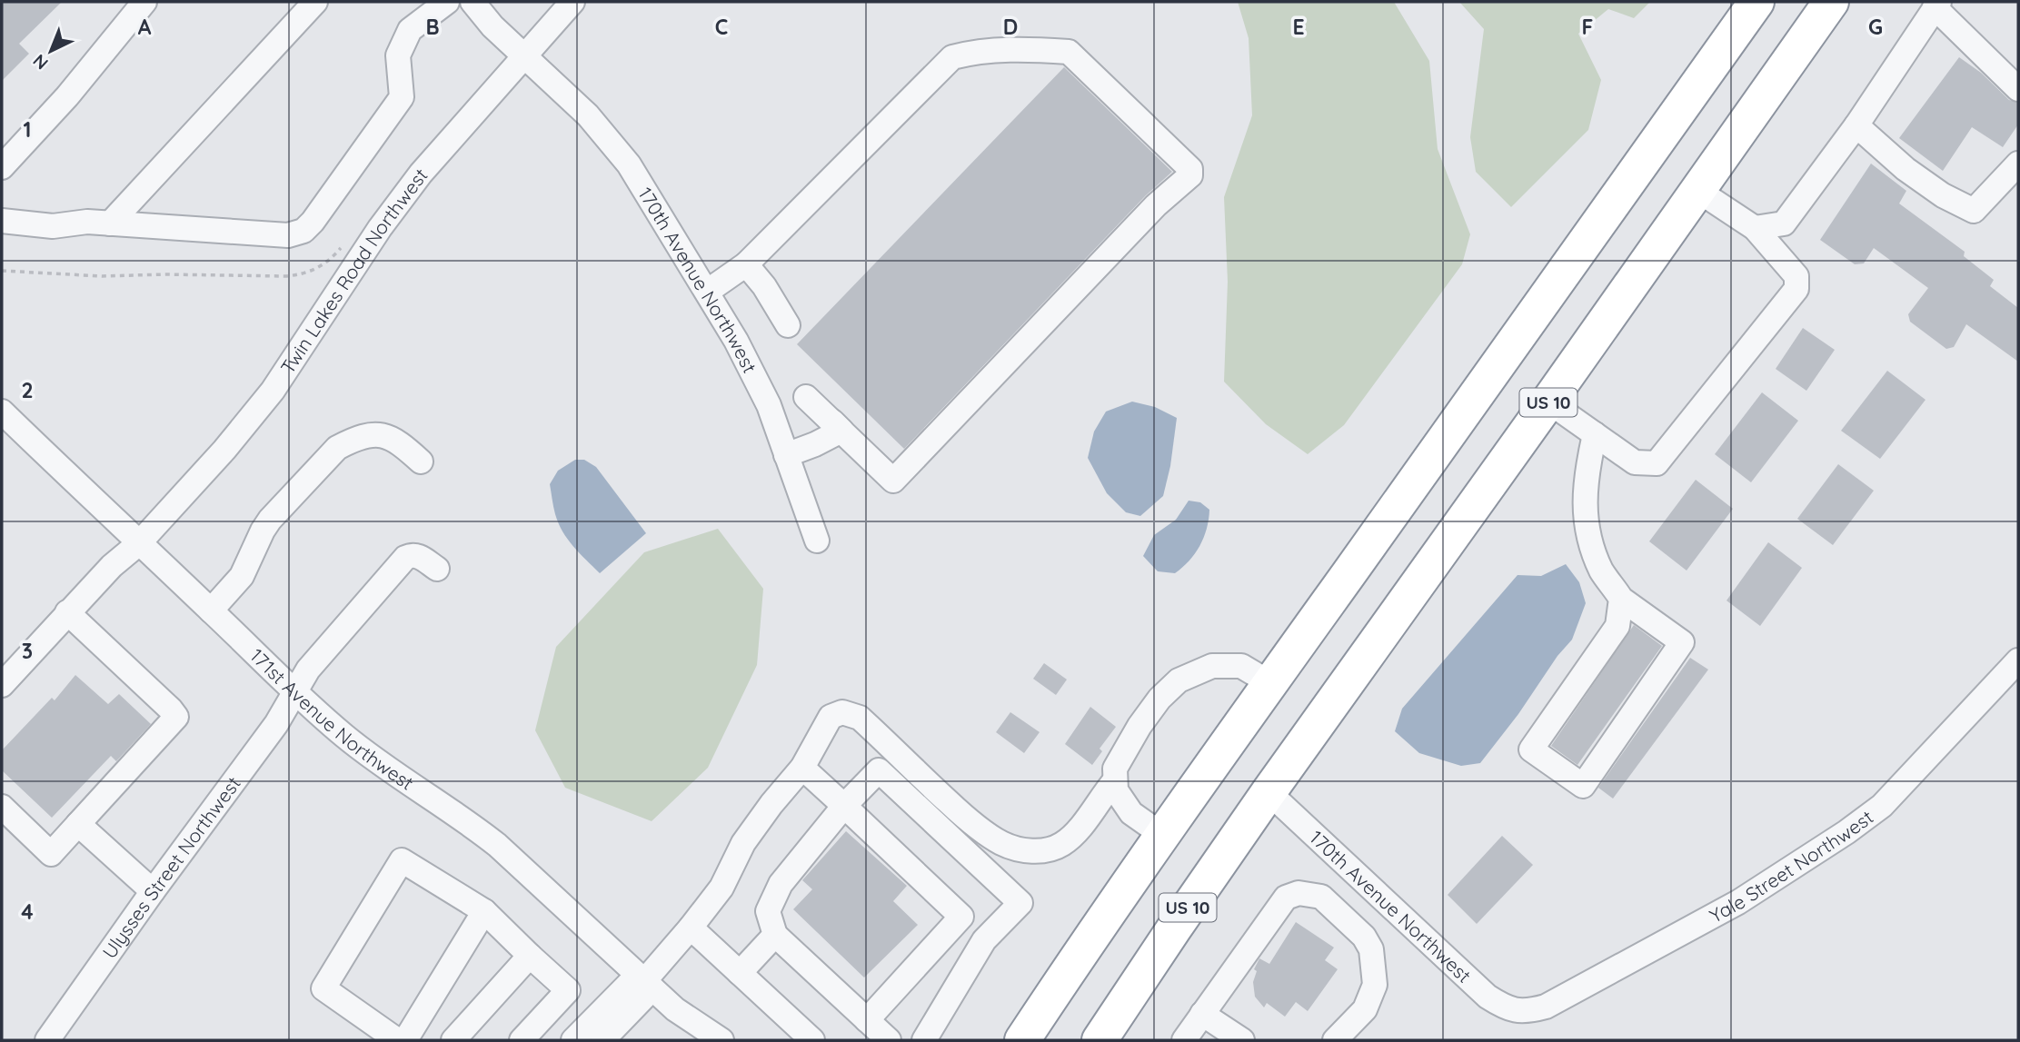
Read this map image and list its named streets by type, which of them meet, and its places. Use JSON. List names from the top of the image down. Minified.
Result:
{"streets":{"highway":["US 10"],"street":["Twin Lakes Road Northwest","170th Avenue Northwest","171st Avenue Northwest","Yale Street Northwest","Ulysses Street Northwest"]},"crossings":[["Twin Lakes Road Northwest","170th Avenue Northwest"],["Twin Lakes Road Northwest","171st Avenue Northwest"],["170th Avenue Northwest","US 10"],["170th Avenue Northwest","Yale Street Northwest"],["171st Avenue Northwest","Ulysses Street Northwest"]],"north":"bottom left","grid":{"columns":["A","B","C","D","E","F","G"],"rows":["1","2","3","4"]}}
